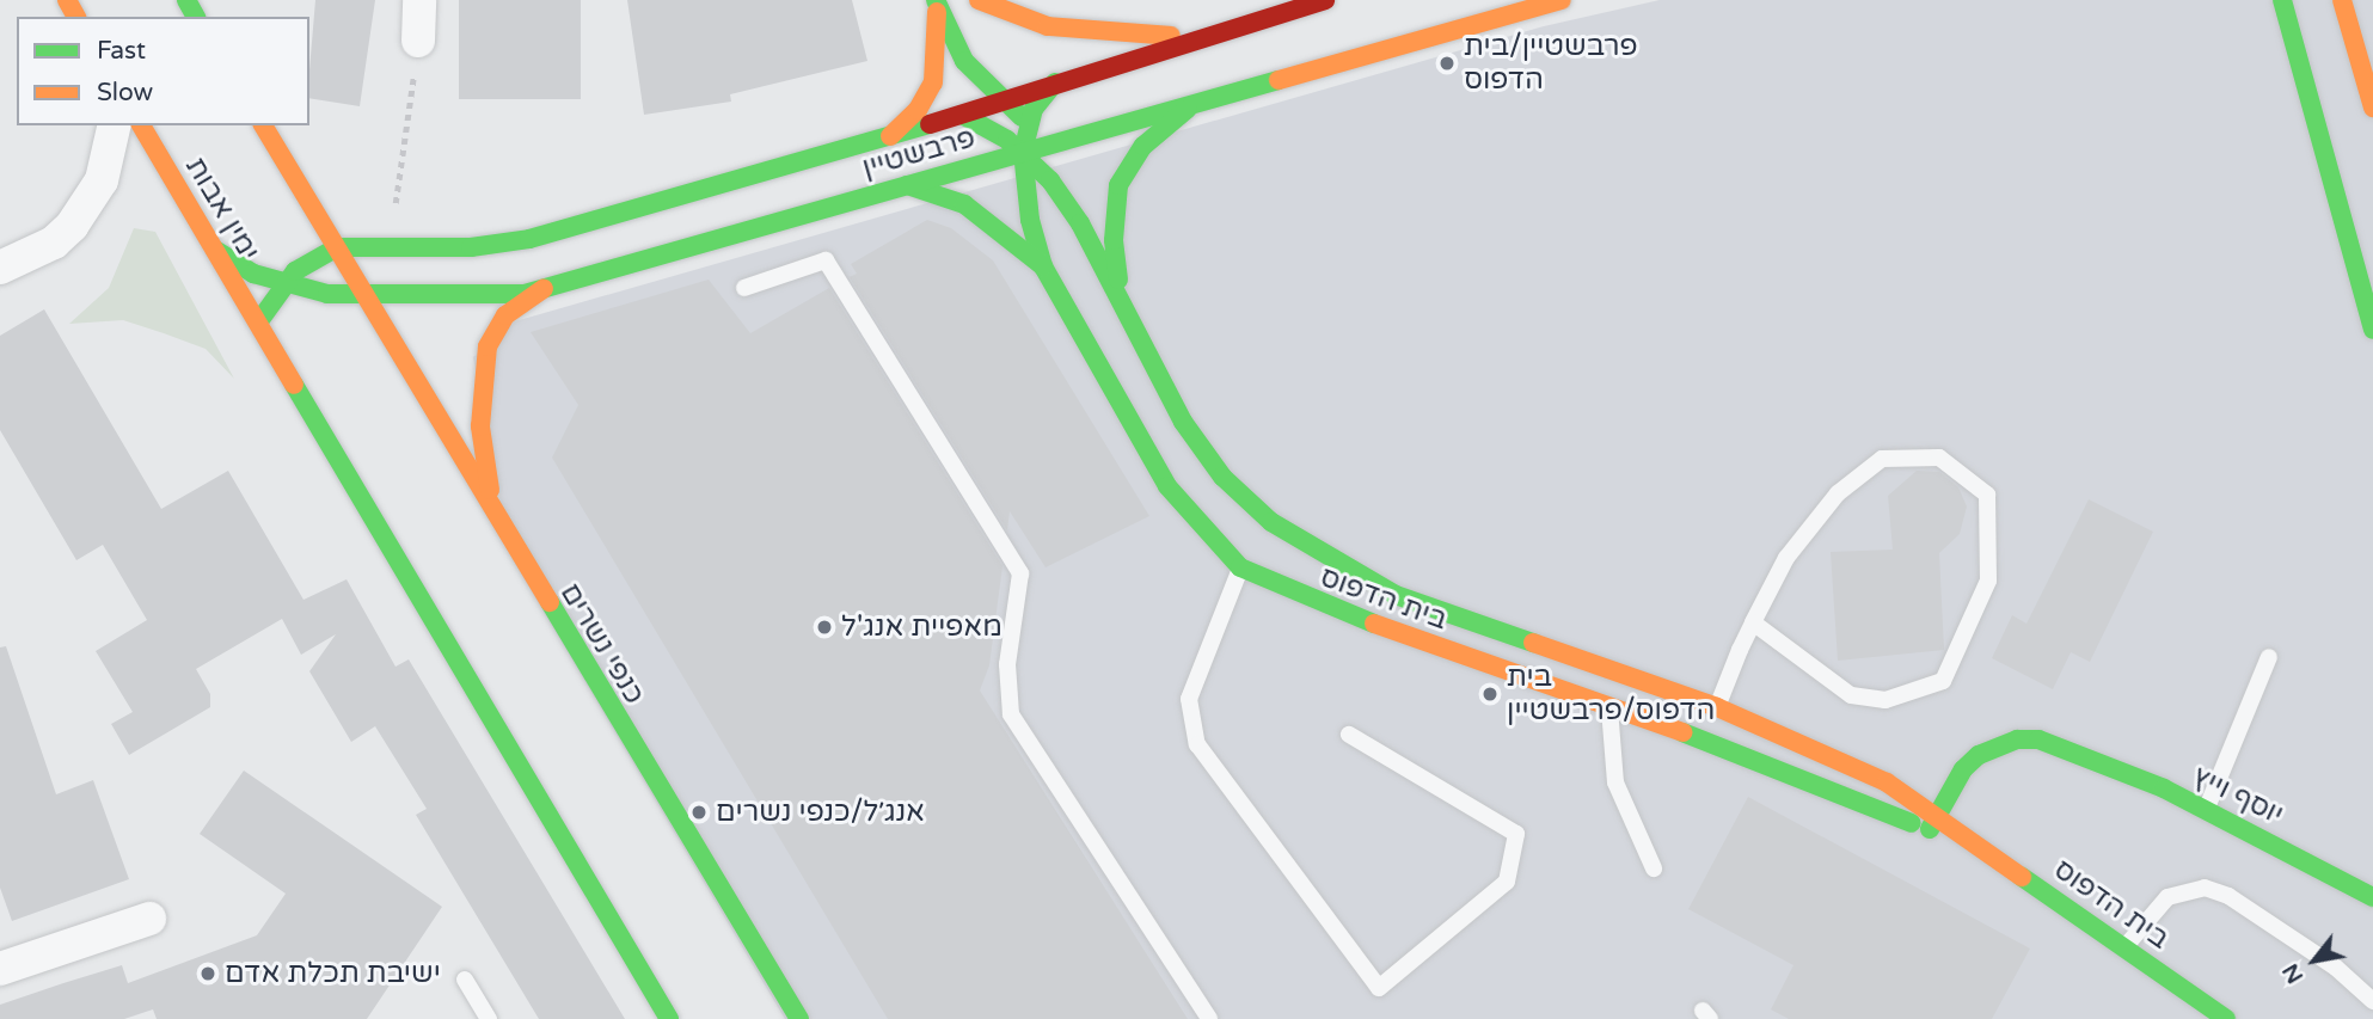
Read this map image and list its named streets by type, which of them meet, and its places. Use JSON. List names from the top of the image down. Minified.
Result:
{"streets":{"street":["פרבשטיין","ימין אבות","בית הדפוס","כנפי נשרים","יוסף וייץ"]},"crossings":[["פרבשטיין","ימין אבות"],["פרבשטיין","בית הדפוס"],["פרבשטיין","כנפי נשרים"],["בית הדפוס","יוסף וייץ"]],"places":["פרבשטיין/בית הדפוס","מאפיית אנג'ל","בית הדפוס/פרבשטיין","אנג׳ל/כנפי נשרים","ישיבת תכלת אדם"],"legend":["Fast","Slow"],"north":"bottom left"}
